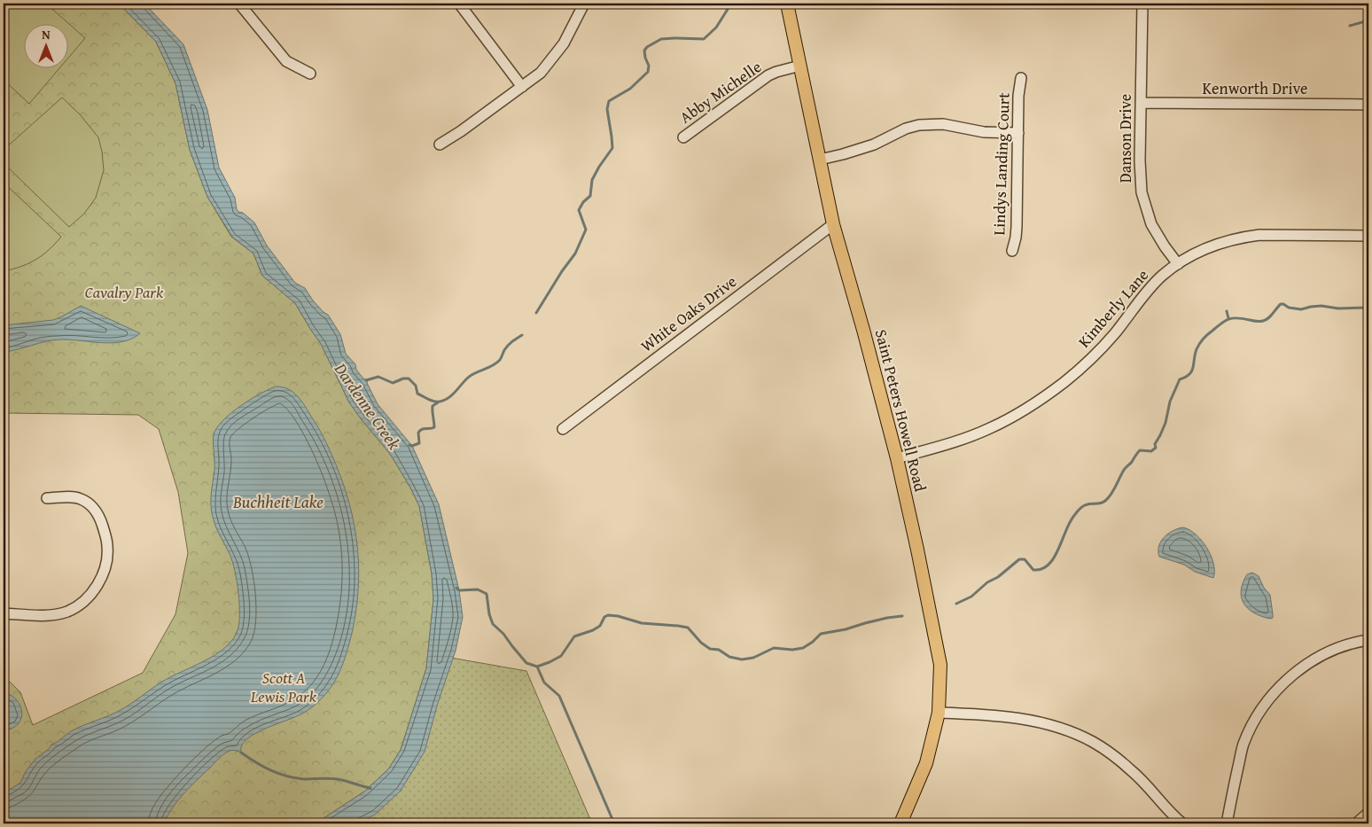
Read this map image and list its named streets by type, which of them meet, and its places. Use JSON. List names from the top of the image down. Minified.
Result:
{"streets":{"main road":["Saint Peters Howell Road"],"street":["Kenworth Drive","Abby Michelle","Danson Drive","Lindys Landing Court","Kimberly Lane","White Oaks Drive"]},"crossings":[["Kenworth Drive","Danson Drive"],["Abby Michelle","Saint Peters Howell Road"],["Danson Drive","Kimberly Lane"],["Kimberly Lane","Saint Peters Howell Road"],["White Oaks Drive","Saint Peters Howell Road"]],"water":["Dardenne Creek","Buchheit Lake"],"parks":["Cavalry Park","Scott A Lewis Park"],"north":"top"}
